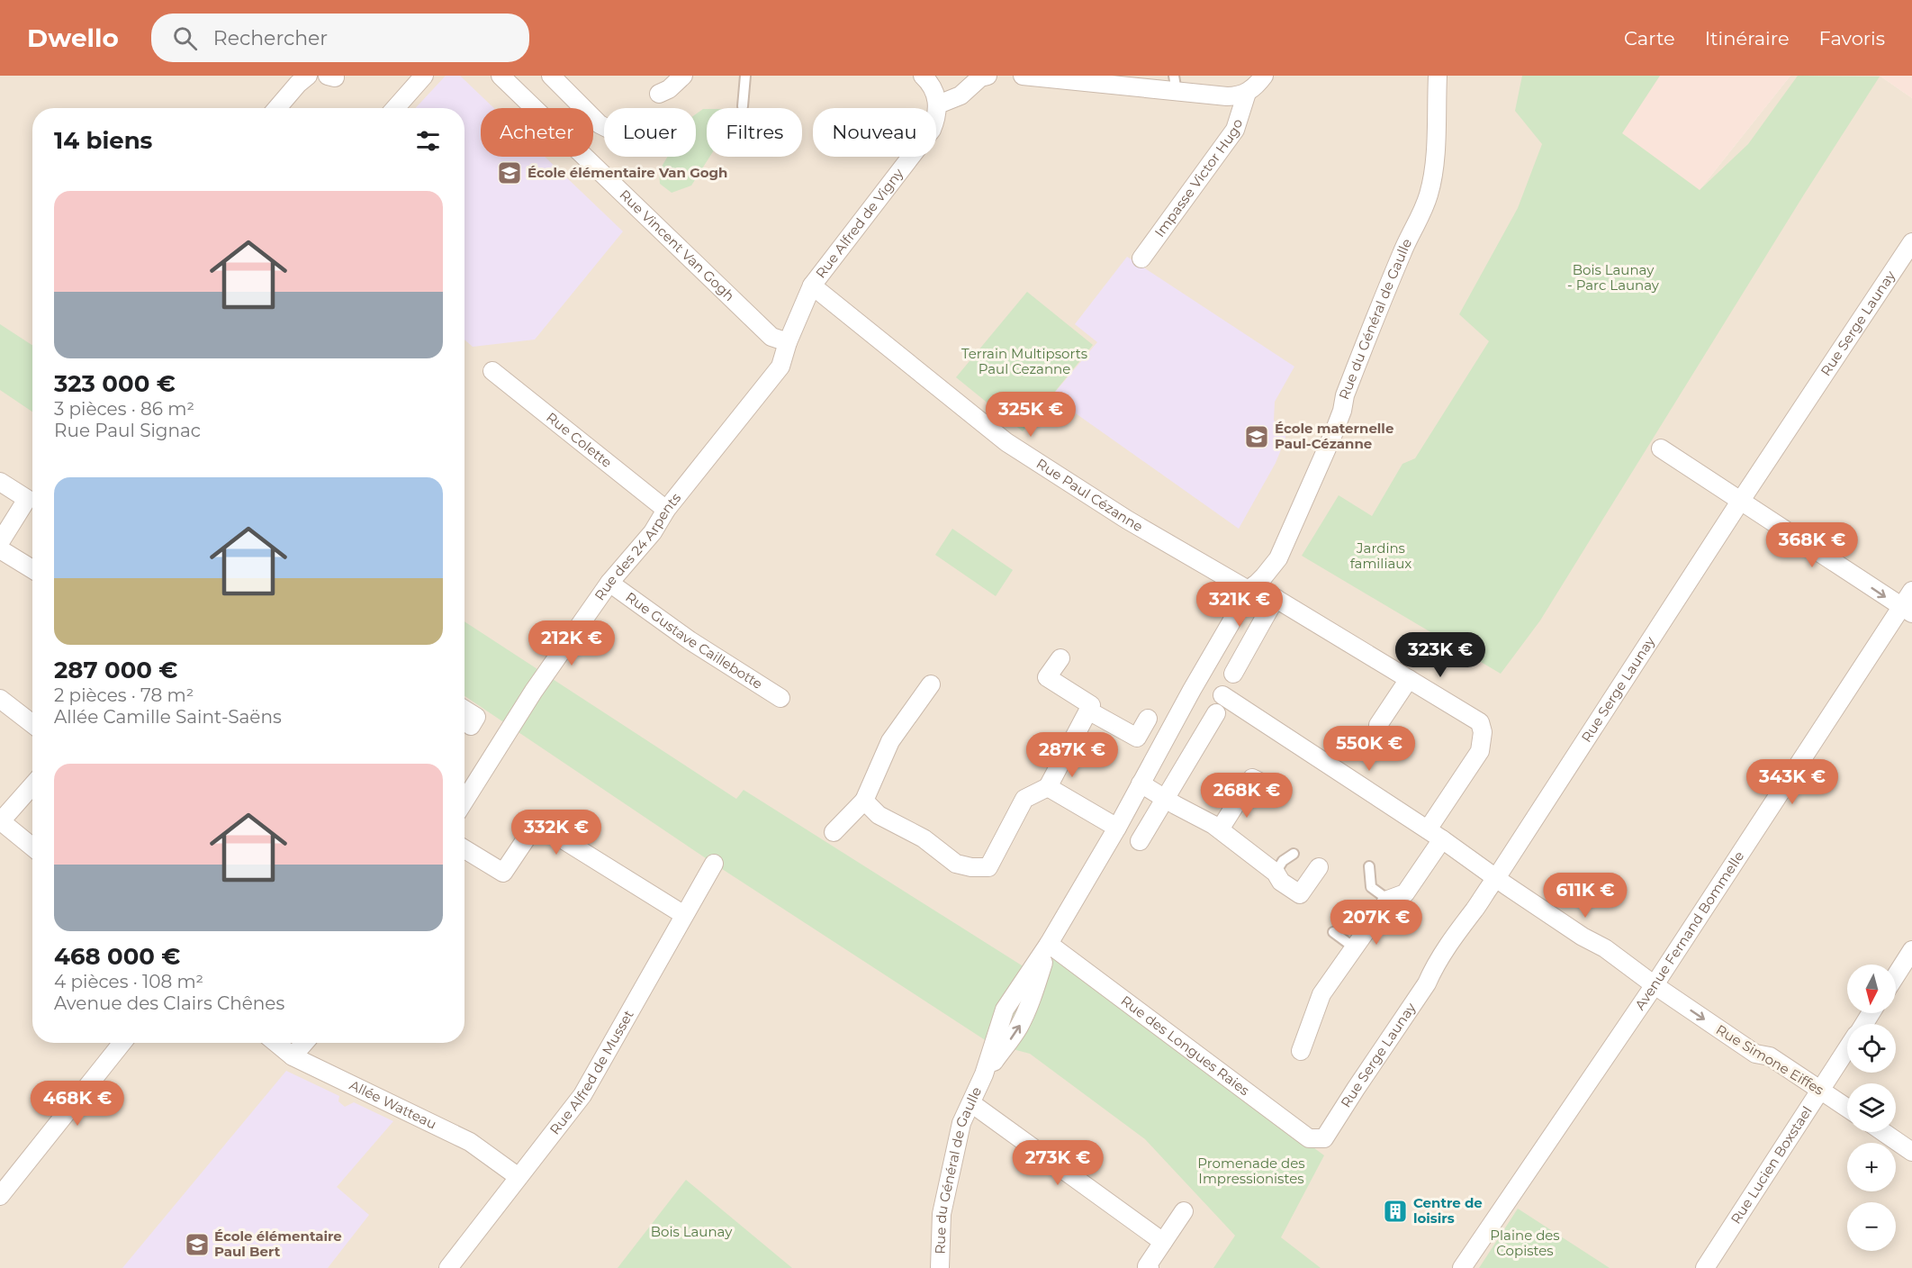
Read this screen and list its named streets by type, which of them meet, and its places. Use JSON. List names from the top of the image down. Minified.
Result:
{"streets":{"street":["Impasse Victor Hugo","Rue Alfred de Vigny","Rue Vincent Van Gogh","Rue du Général de Gaulle","Rue Serge Launay","Rue Colette","Rue Paul Cézanne","Rue des 24 Arpents","Rue Gustave Caillebotte","Avenue Fernand Bommelle","Rue des Longues Raies","Rue Simone Eiffes","Rue Alfred de Musset","Allée Watteau","Rue Lucien Boxstael"]},"crossings":[["Rue Alfred de Vigny","Rue Vincent Van Gogh"],["Rue Alfred de Vigny","Rue Paul Cézanne"],["Rue Alfred de Vigny","Rue des 24 Arpents"],["Rue Vincent Van Gogh","Rue des 24 Arpents"],["Rue du Général de Gaulle","Rue Paul Cézanne"],["Rue du Général de Gaulle","Rue des Longues Raies"],["Rue Serge Launay","Rue des Longues Raies"],["Rue Serge Launay","Rue Simone Eiffes"],["Rue Colette","Rue des 24 Arpents"],["Rue Paul Cézanne","Rue Simone Eiffes"],["Rue des 24 Arpents","Rue Gustave Caillebotte"],["Avenue Fernand Bommelle","Rue Simone Eiffes"],["Rue Simone Eiffes","Rue Lucien Boxstael"],["Rue Alfred de Musset","Allée Watteau"]],"parks":["Bois Launay - Parc Launay","Terrain Multipsorts Paul Cezanne","Jardins familiaux","Promenade des Impressionistes","Bois Launay","Plaine des Copistes"],"places":{"school or university":["École élémentaire Van Gogh","École maternelle Paul-Cézanne","École élémentaire Paul Bert"],"building":["Centre de loisirs"]},"north":"bottom","page":{"header":"Dwello","search":"Rechercher","nav":["Carte","Itinéraire","Favoris"],"chip":["Acheter","Louer","Filtres","Nouveau"],"heading":"14 biens","list":[{"name":"323 000 €","note":"3 pièces · 86 m² · Rue Paul Signac"},{"name":"287 000 €","note":"2 pièces · 78 m² · Allée Camille Saint-Saëns"},{"name":"468 000 €","note":"4 pièces · 108 m² · Avenue des Clairs Chênes"}],"price":["325K €","368K €","321K €","212K €","323K €","550K €","287K €","343K €","268K €","332K €","611K €","207K €","468K €","273K €"],"map_buttons":["+","−"]}}
